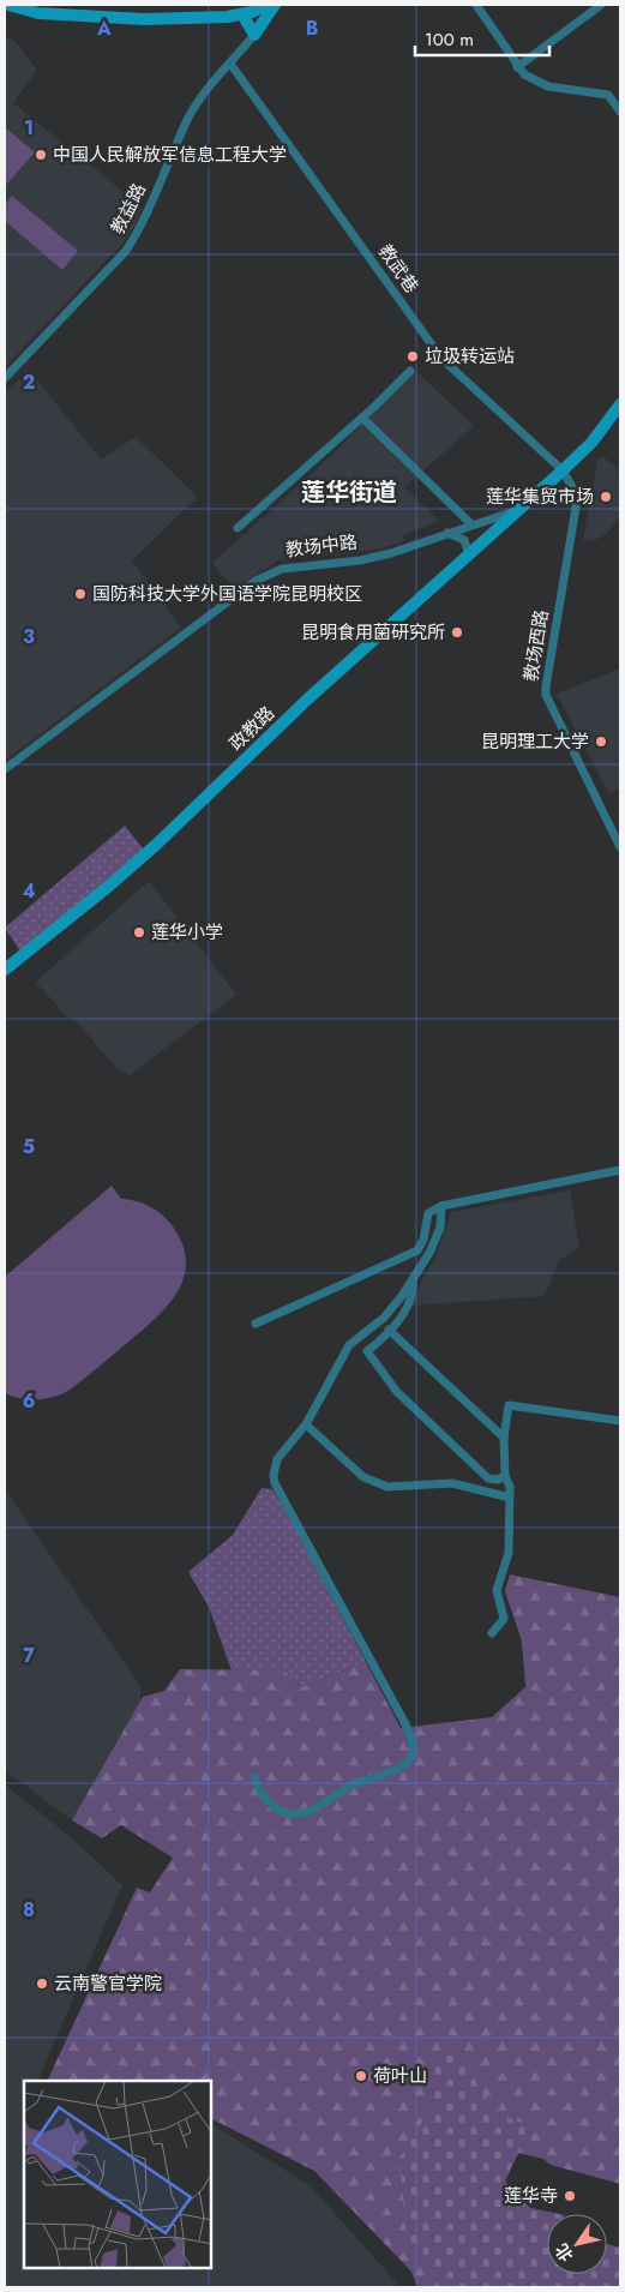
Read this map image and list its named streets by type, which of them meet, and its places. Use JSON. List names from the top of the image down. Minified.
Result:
{"streets":{"main road":["教场中路","政教路"],"street":["教益路","教武巷","教场西路"]},"crossings":[["教益路","教武巷"],["教武巷","教场中路"],["教武巷","教场西路"],["教场中路","教场西路"],["教场中路","政教路"]],"districts":["莲华街道"],"places":["中国人民解放军信息工程大学","垃圾转运站","莲华集贸市场","国防科技大学外国语学院昆明校区","昆明食用菌研究所","昆明理工大学","莲华小学","云南警官学院","荷叶山","莲华寺"],"scale_bar":"100 m","north":"bottom left","grid":{"columns":["A","B"],"rows":["1","2","3","4","5","6","7","8"]}}
